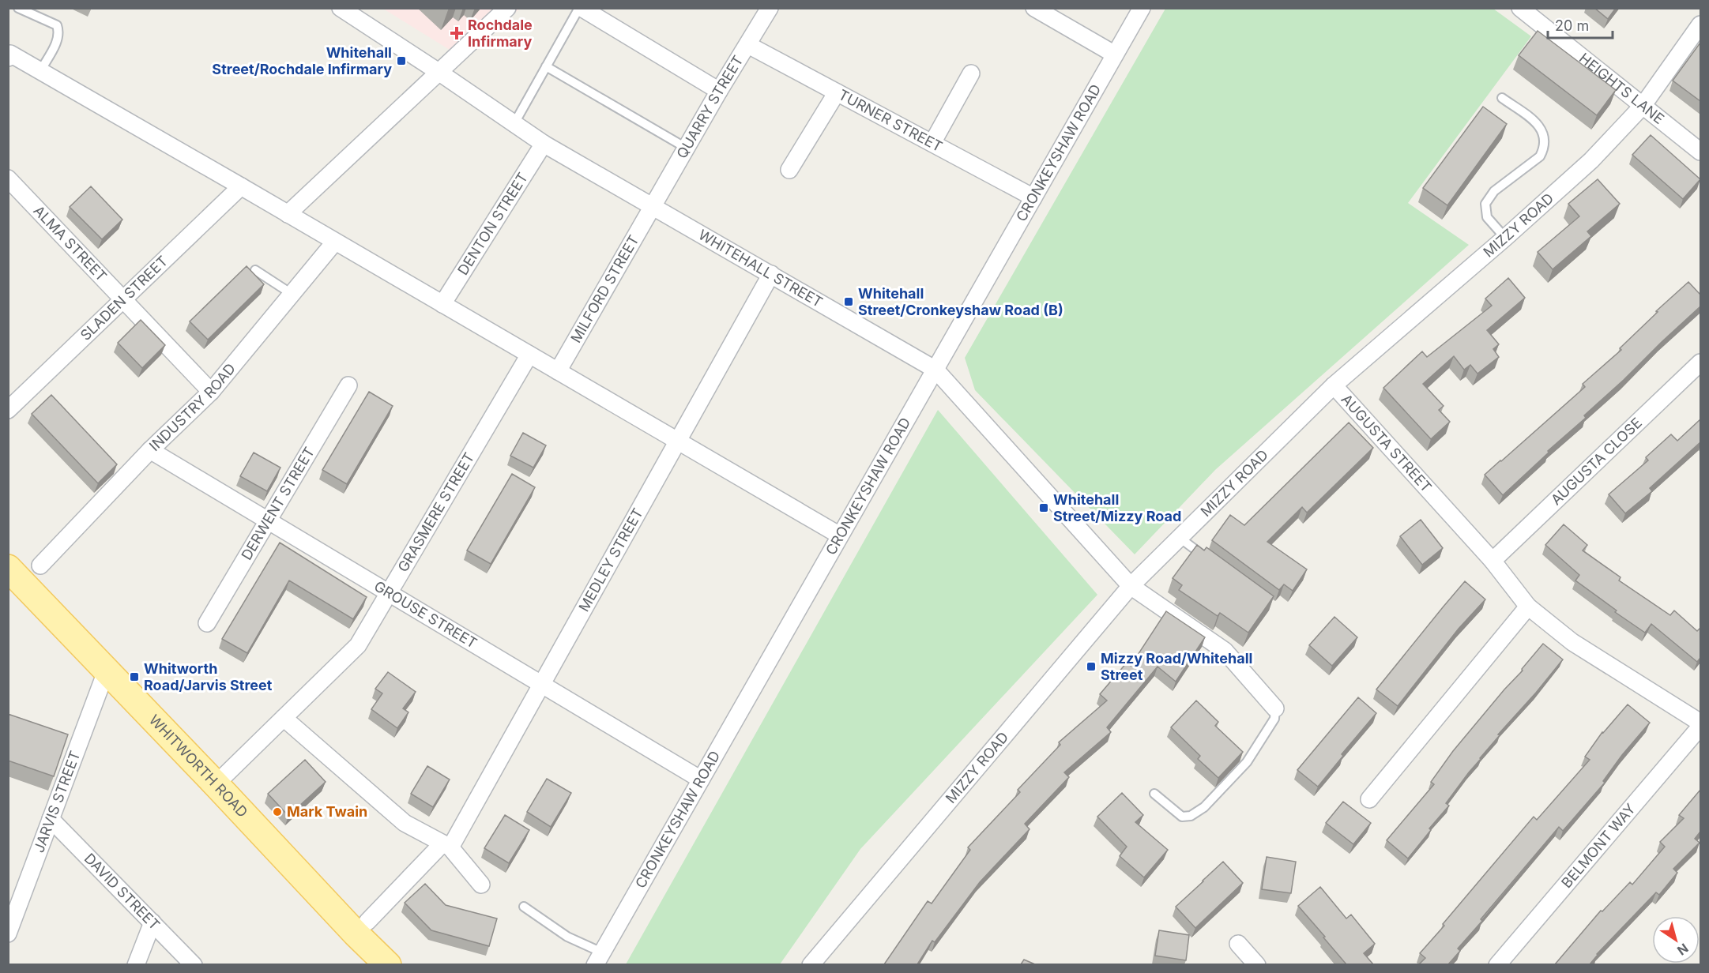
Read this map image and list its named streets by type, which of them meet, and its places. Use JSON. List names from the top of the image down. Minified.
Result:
{"streets":{"main road":["WHITWORTH ROAD"],"street":["HEIGHTS LANE","QUARRY STREET","TURNER STREET","CRONKEYSHAW ROAD","DENTON STREET","MIZZY ROAD","ALMA STREET","WHITEHALL STREET","MILFORD STREET","SLADEN STREET","INDUSTRY ROAD","AUGUSTA STREET","AUGUSTA CLOSE","DERWENT STREET","GRASMERE STREET","MEDLEY STREET","GROUSE STREET","JARVIS STREET","BELMONT WAY","DAVID STREET"]},"crossings":[["HEIGHTS LANE","MIZZY ROAD"],["QUARRY STREET","TURNER STREET"],["QUARRY STREET","WHITEHALL STREET"],["QUARRY STREET","MILFORD STREET"],["TURNER STREET","CRONKEYSHAW ROAD"],["CRONKEYSHAW ROAD","WHITEHALL STREET"],["CRONKEYSHAW ROAD","GROUSE STREET"],["DENTON STREET","WHITEHALL STREET"],["MIZZY ROAD","WHITEHALL STREET"],["MIZZY ROAD","AUGUSTA STREET"],["ALMA STREET","SLADEN STREET"],["ALMA STREET","INDUSTRY ROAD"],["WHITEHALL STREET","MILFORD STREET"],["WHITEHALL STREET","MEDLEY STREET"],["INDUSTRY ROAD","GROUSE STREET"],["AUGUSTA STREET","AUGUSTA CLOSE"],["DERWENT STREET","GROUSE STREET"],["GRASMERE STREET","GROUSE STREET"],["GRASMERE STREET","WHITWORTH ROAD"],["MEDLEY STREET","GROUSE STREET"],["WHITWORTH ROAD","JARVIS STREET"],["JARVIS STREET","DAVID STREET"]],"places":{"health":["Rochdale Infirmary"],"transit":["Whitehall Street/Rochdale Infirmary","Whitehall Street/Cronkeyshaw Road (B)","Whitehall Street/Mizzy Road","Mizzy Road/Whitehall Street","Whitworth Road/Jarvis Street"],"other":["Mark Twain"]},"scale_bar":"20 m","north":"bottom right"}
